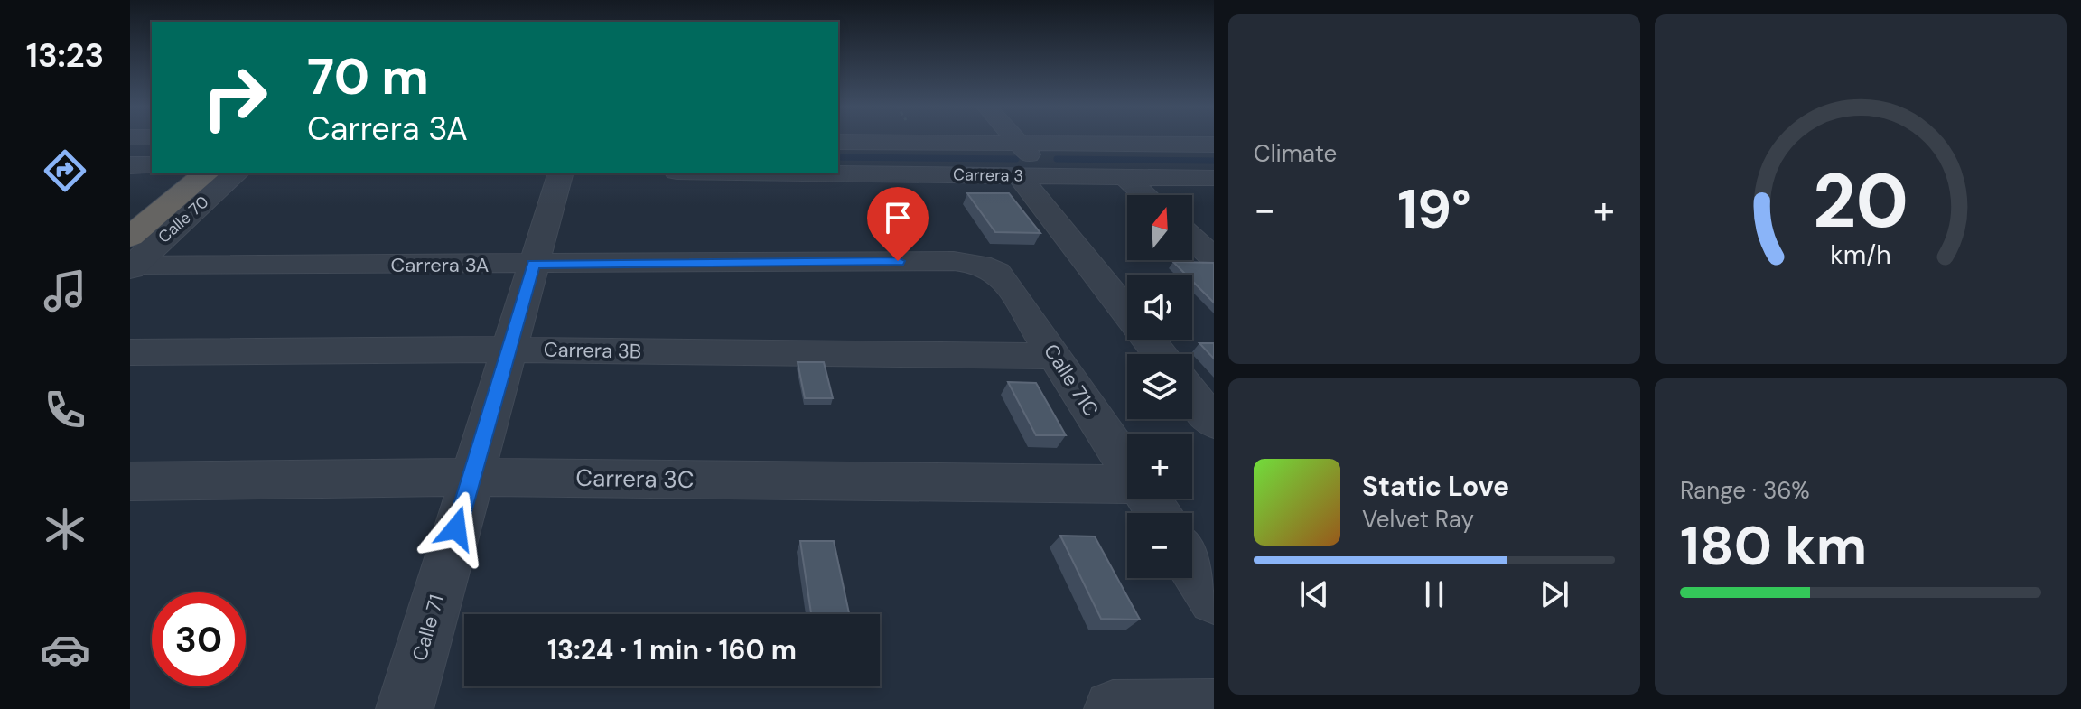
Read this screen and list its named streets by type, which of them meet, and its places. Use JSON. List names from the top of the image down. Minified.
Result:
{"streets":{"street":["Carrera 3","Calle 70","Carrera 3A","Carrera 3B","Calle 71C","Carrera 3C","Calle 71"]},"crossings":[["Calle 70","Carrera 3A"],["Carrera 3A","Calle 71C"],["Carrera 3A","Calle 71"],["Carrera 3B","Calle 71C"],["Carrera 3B","Calle 71"],["Carrera 3C","Calle 71"]],"north":"top","page":{"tabs":"13:23","tile":["Climate",["Range · 36%","180 km"]],"turn":["70 m","Carrera 3A"],"heat":["−","19°","+"],"map_buttons":["+","−"],"song":["Static Love","Velvet Ray"],"limit":"30","trip":"13:24 · 1 min · 160 m","gauge":["20","km/h"]}}
